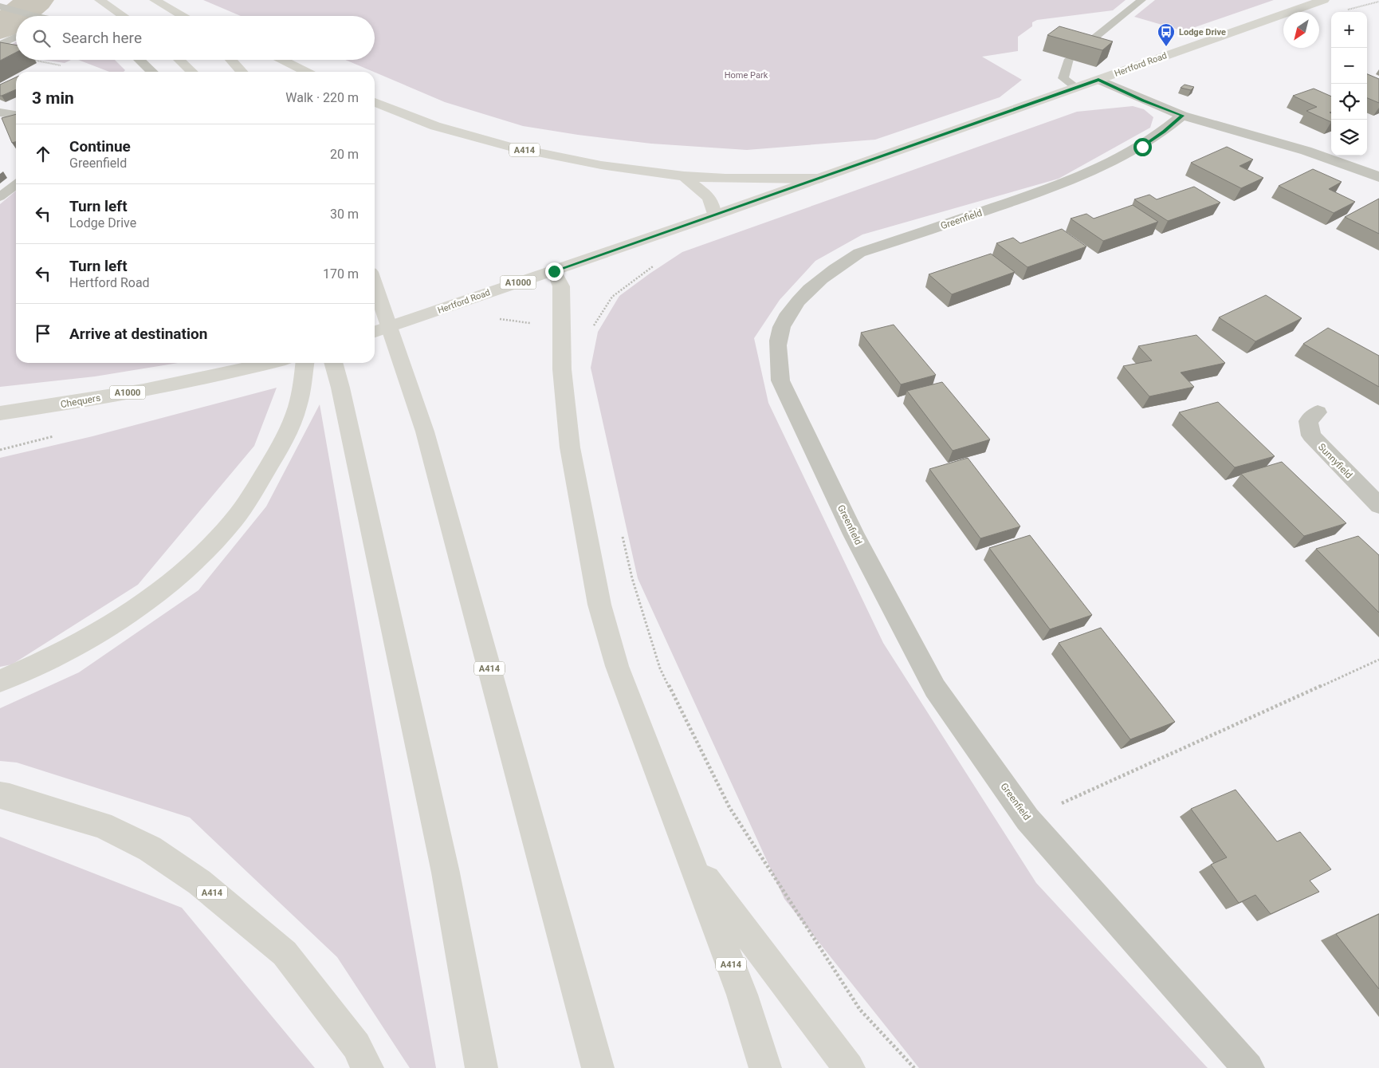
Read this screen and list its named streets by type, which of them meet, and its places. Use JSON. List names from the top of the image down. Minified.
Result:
{"streets":{"main road":["Hertford Road","A414","A1000","Chequers"],"street":["Greenfield","Sunnyfield"]},"crossings":[["Hertford Road","A414"]],"parks":["Home Park"],"places":{"bus stop":["Lodge Drive"]},"north":"bottom left","page":{"map_buttons":["+","−"],"search":"Search here","heading":["3 min","Walk · 220 m"],"list":[["Continue","Greenfield","20 m"],["Turn left","Lodge Drive","30 m"],["Turn left","Hertford Road","170 m"],"Arrive at destination"]}}
